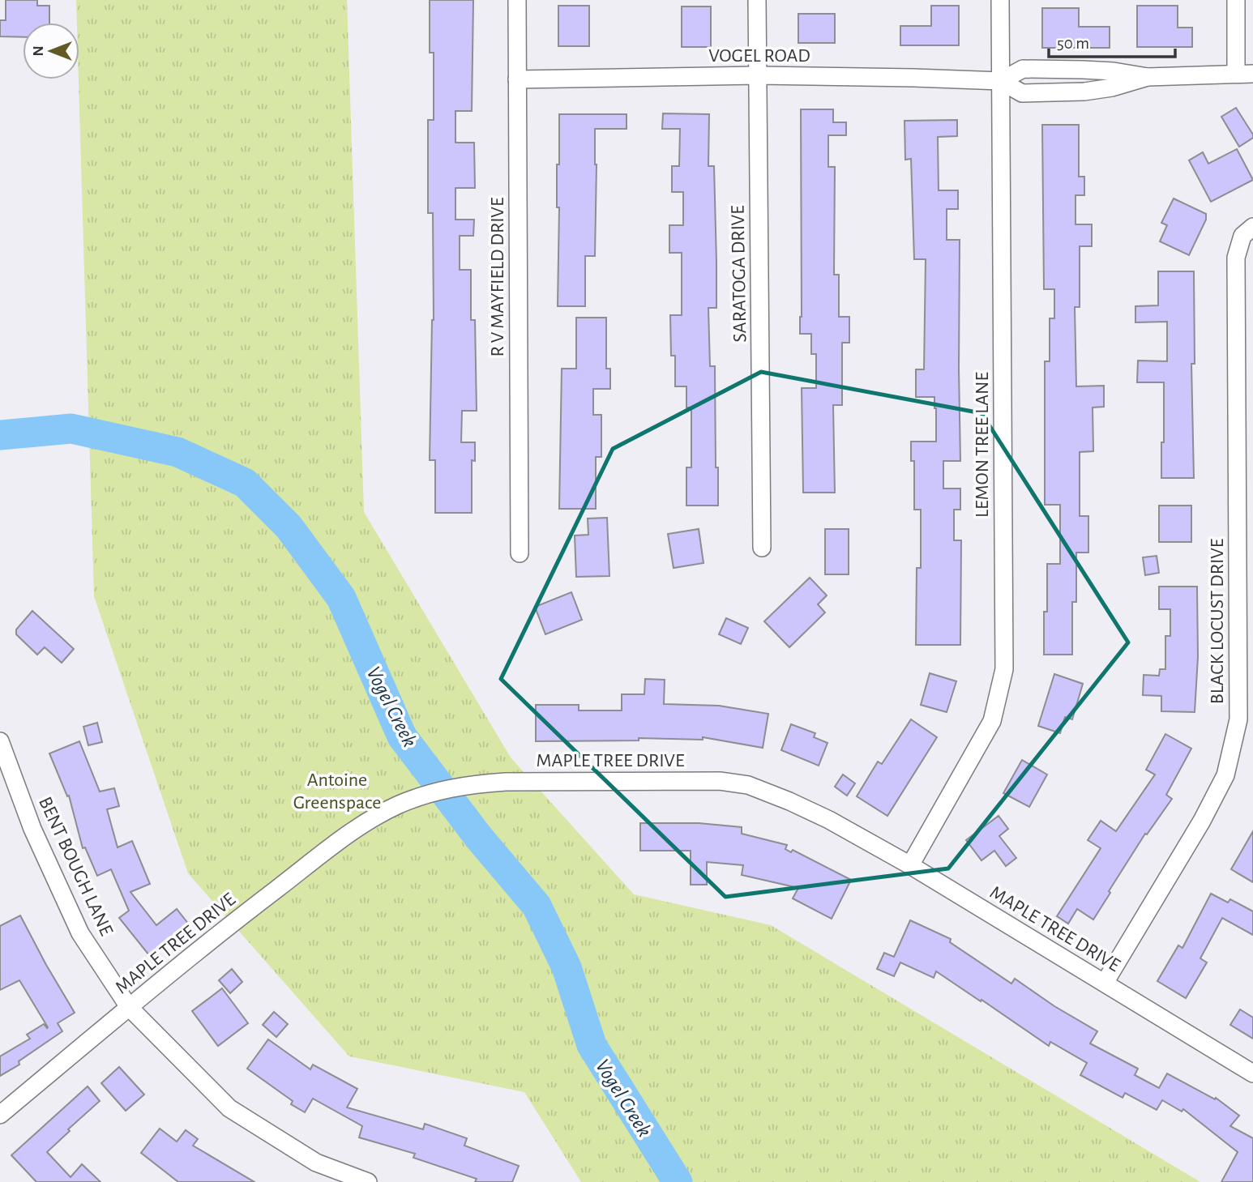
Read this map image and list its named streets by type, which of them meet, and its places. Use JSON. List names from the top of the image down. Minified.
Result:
{"streets":{"street":["VOGEL ROAD","SARATOGA DRIVE","R V MAYFIELD DRIVE","LEMON TREE LANE","BLACK LOCUST DRIVE","MAPLE TREE DRIVE","BENT BOUGH LANE"]},"crossings":[["VOGEL ROAD","SARATOGA DRIVE"],["VOGEL ROAD","R V MAYFIELD DRIVE"],["VOGEL ROAD","LEMON TREE LANE"],["LEMON TREE LANE","MAPLE TREE DRIVE"],["BLACK LOCUST DRIVE","MAPLE TREE DRIVE"],["MAPLE TREE DRIVE","BENT BOUGH LANE"]],"water":["Vogel Creek"],"parks":["Antoine Greenspace"],"scale_bar":"50 m","north":"left"}
